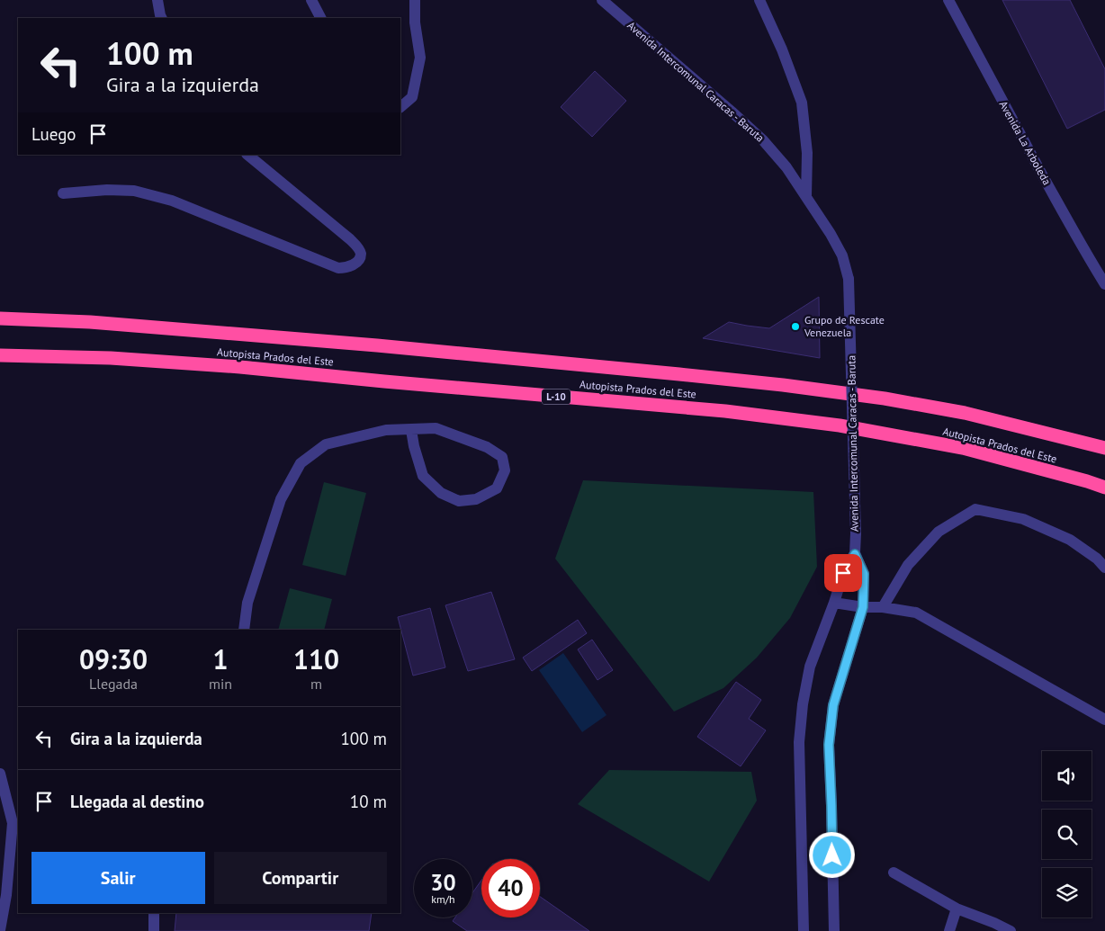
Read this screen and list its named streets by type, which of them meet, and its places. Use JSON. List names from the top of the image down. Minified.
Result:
{"streets":{"highway":["Autopista Prados del Este","L-10"],"street":["Avenida Intercomunal Caracas - Baruta","Avenida La Arboleda"]},"places":["Grupo de Rescate Venezuela"],"page":{"turn":["100 m","Gira a la izquierda"],"then":"Luego","eta":["09:30","Llegada","1","min","110","m"],"list":[{"name":"Gira a la izquierda","value":"100 m"},{"name":"Llegada al destino","value":"10 m"}],"buttons":["Salir","Compartir"],"speed":"30 km/h","limit":"40"}}
